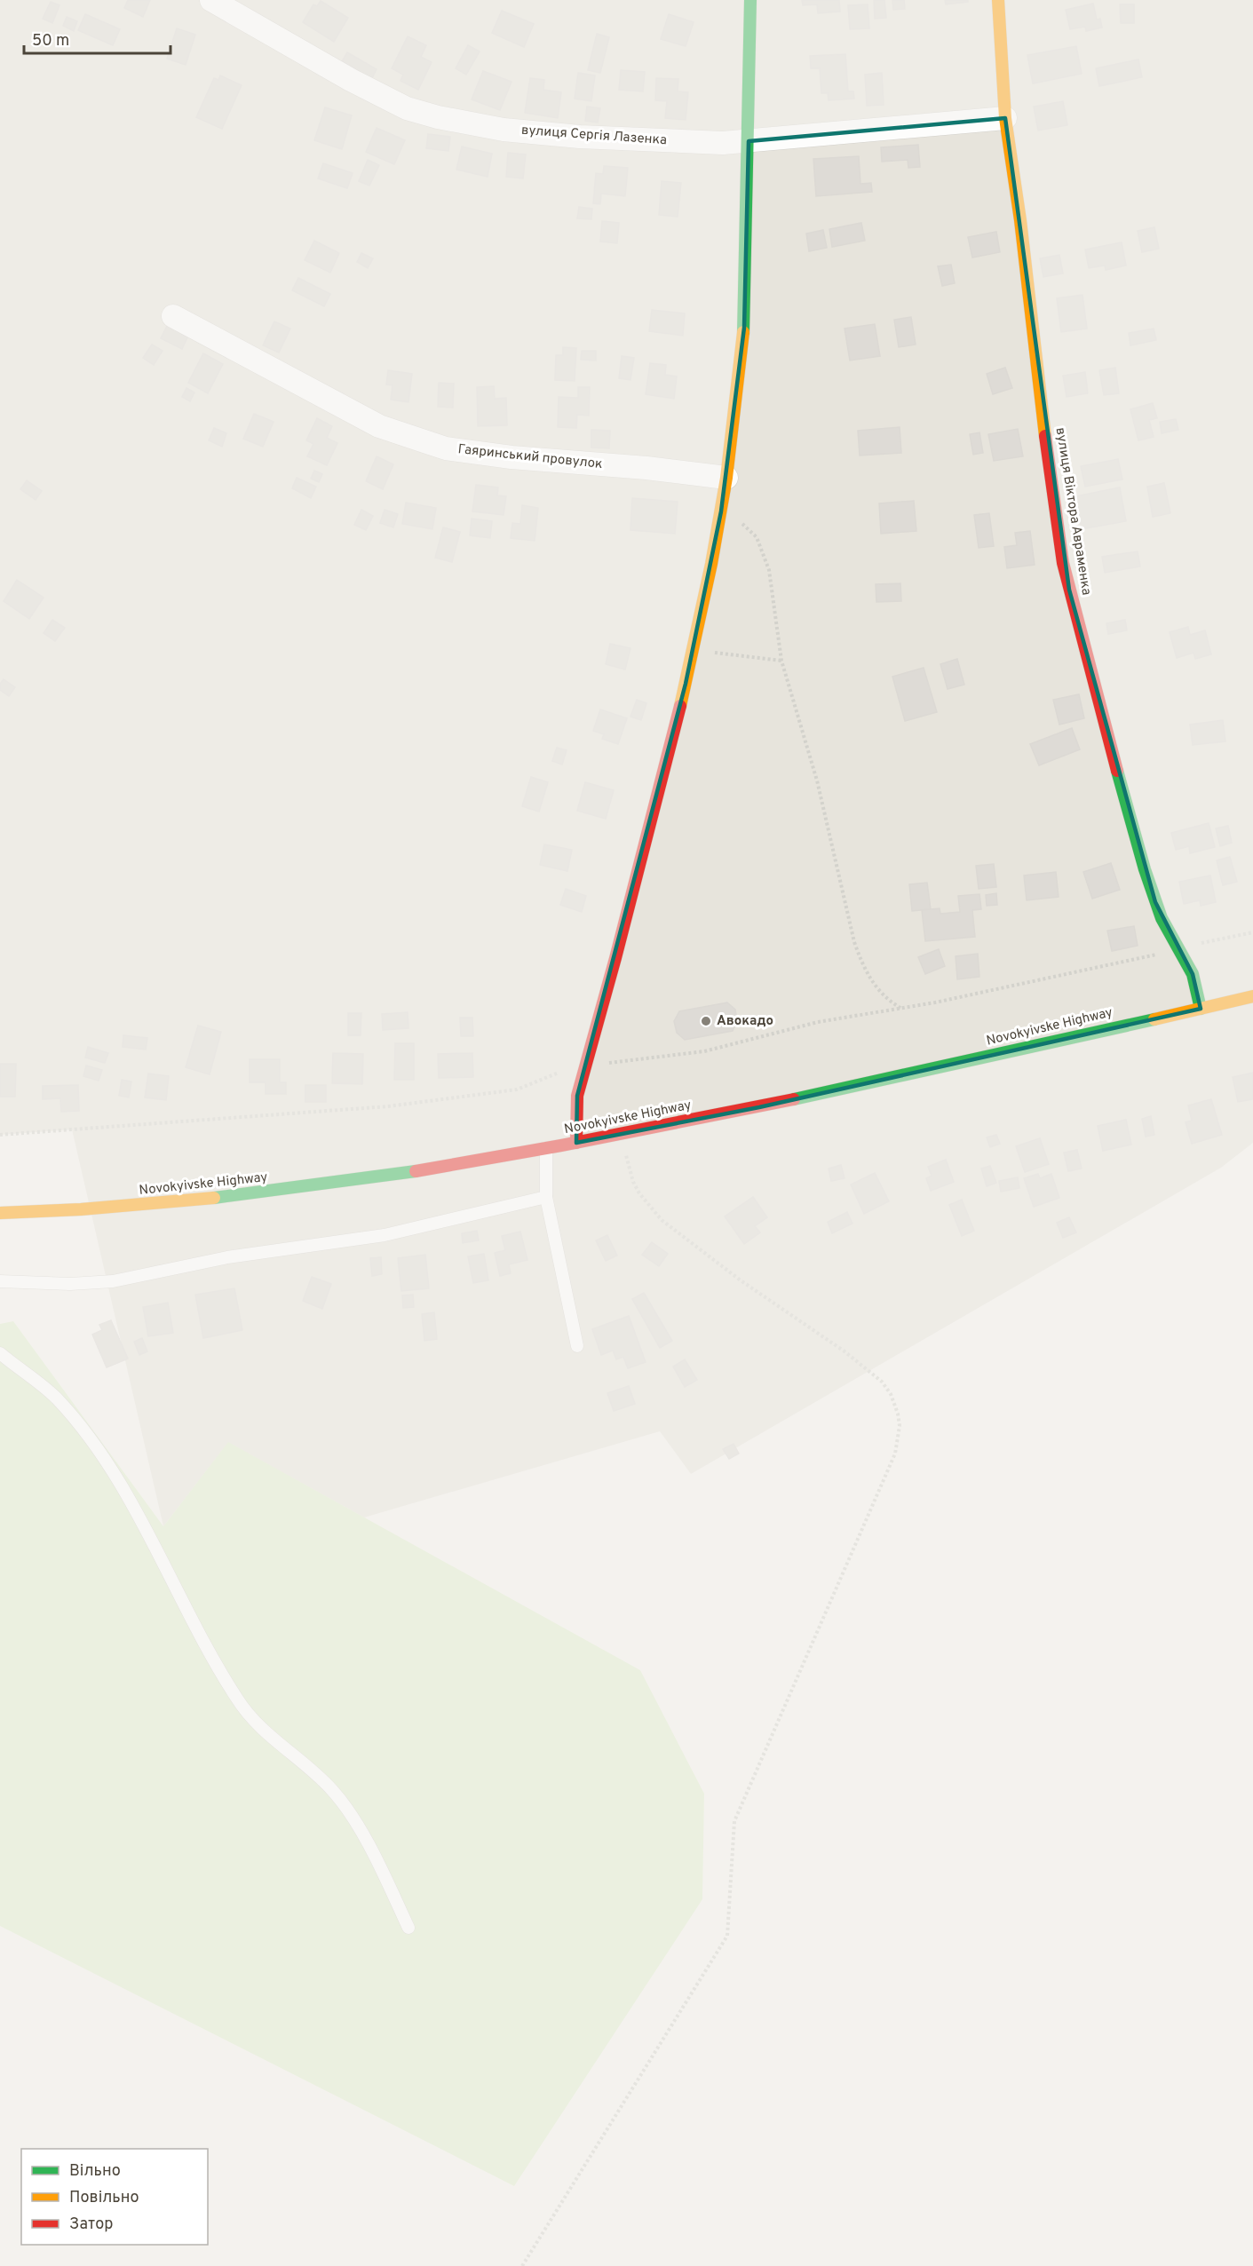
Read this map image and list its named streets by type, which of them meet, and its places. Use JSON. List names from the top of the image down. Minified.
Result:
{"streets":{"street":["вулиця Сергія Лазенка","Гаяринський провулок","вулиця Віктора Авраменка","Novokyivske Highway"]},"crossings":[["вулиця Сергія Лазенка","вулиця Віктора Авраменка"],["вулиця Віктора Авраменка","Novokyivske Highway"]],"places":["Авокадо"],"legend":["Вільно","Повільно","Затор"],"scale_bar":"50 m"}
